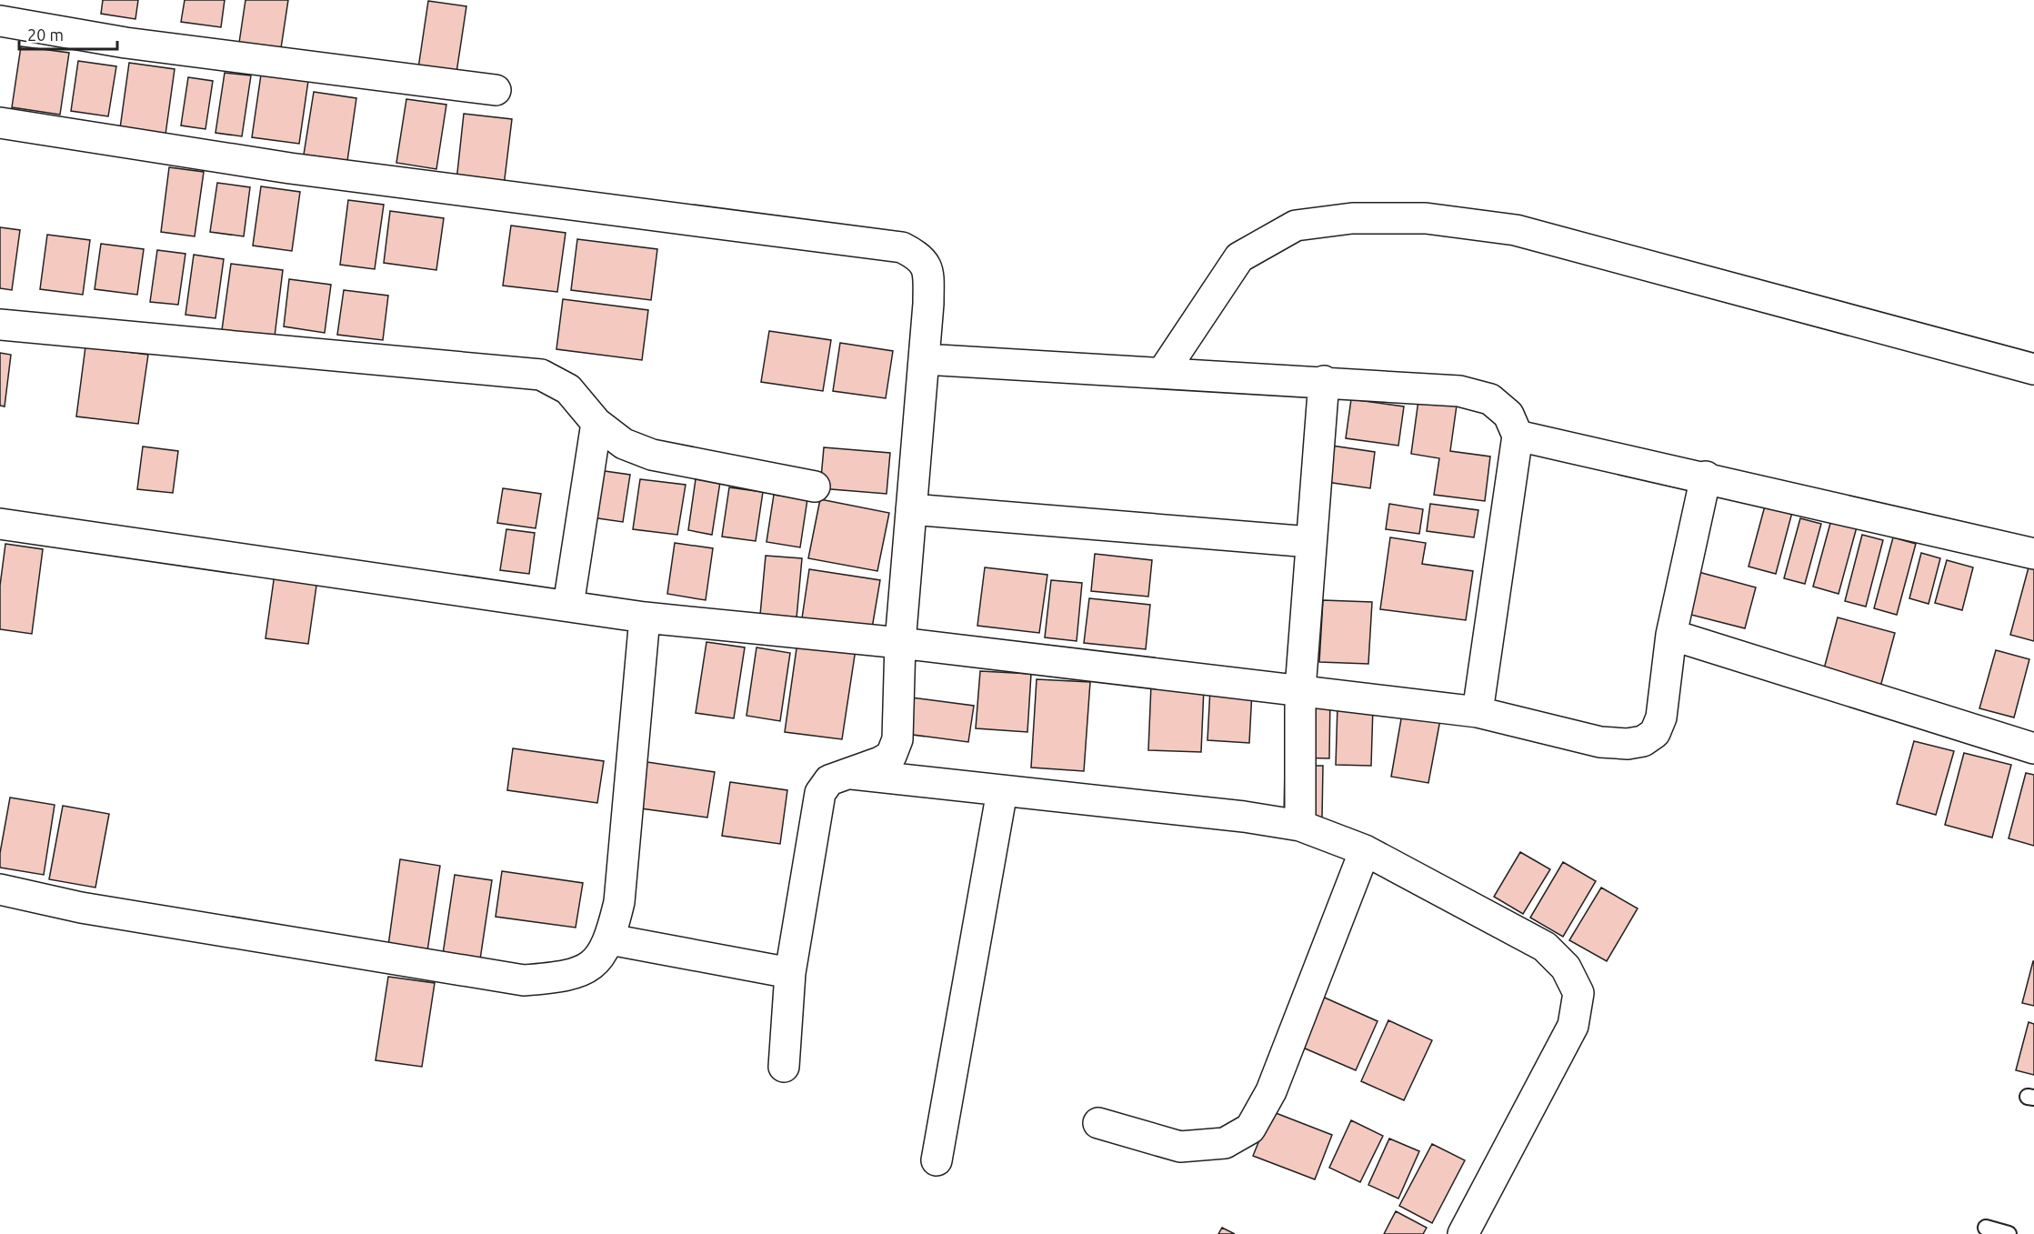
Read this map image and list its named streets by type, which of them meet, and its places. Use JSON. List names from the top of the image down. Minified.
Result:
{"scale_bar":"20 m"}
